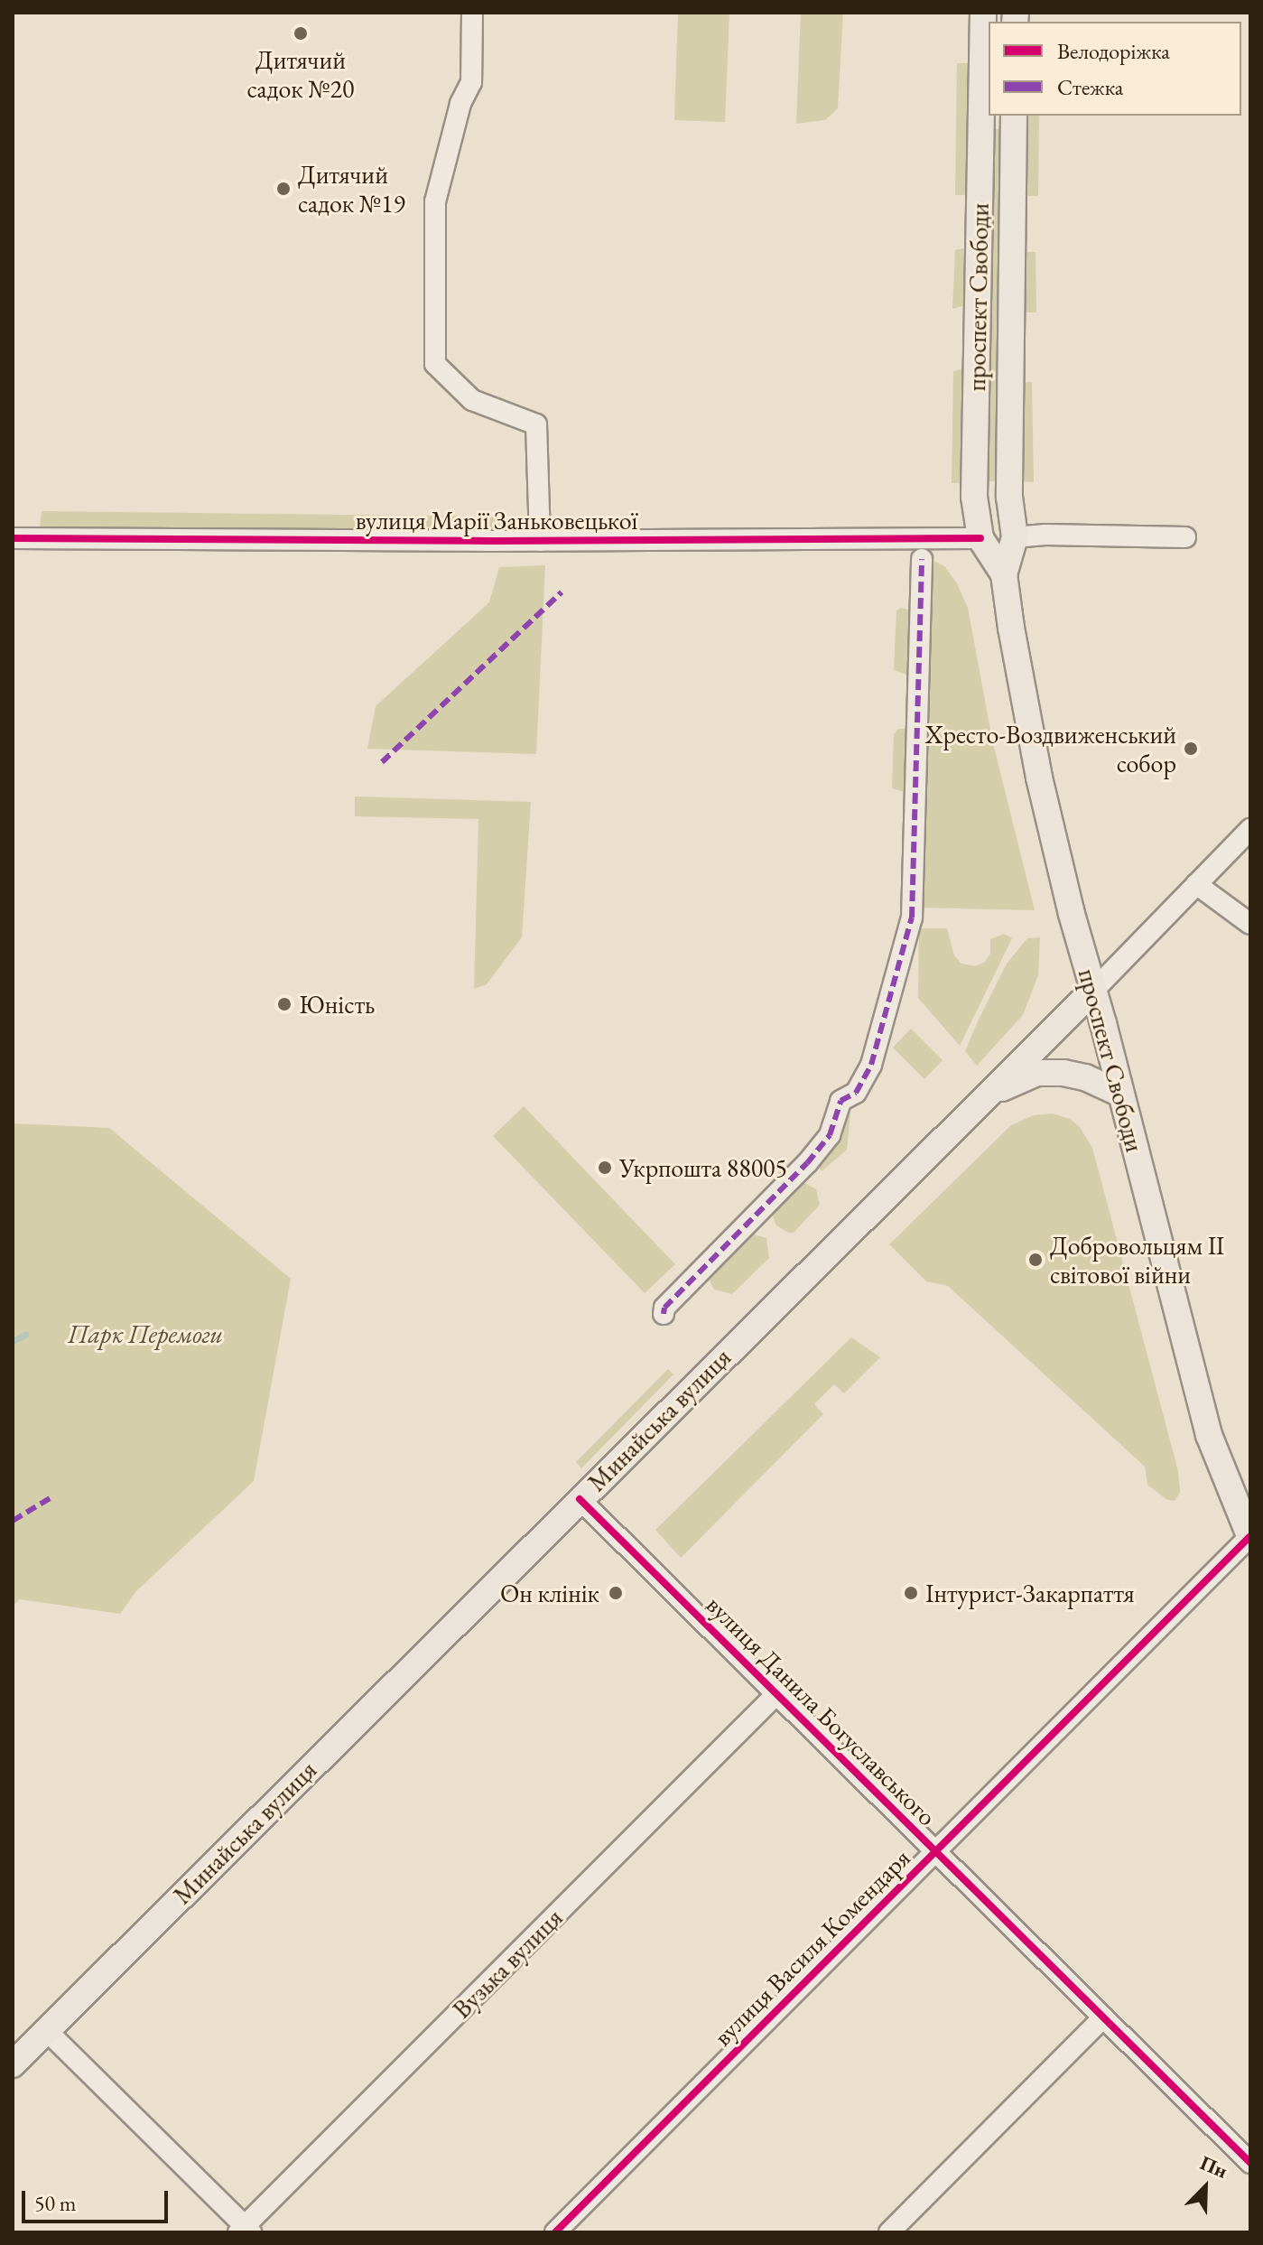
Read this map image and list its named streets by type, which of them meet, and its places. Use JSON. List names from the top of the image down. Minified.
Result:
{"streets":{"main road":["проспект Свободи","Минайська вулиця"],"street":["вулиця Марії Заньковецької","вулиця Данила Богуславського","вулиця Василя Комендаря","Вузька вулиця"]},"crossings":[["проспект Свободи","вулиця Марії Заньковецької"],["проспект Свободи","Минайська вулиця"],["проспект Свободи","вулиця Василя Комендаря"],["Минайська вулиця","вулиця Данила Богуславського"],["вулиця Данила Богуславського","вулиця Василя Комендаря"],["вулиця Данила Богуславського","Вузька вулиця"]],"parks":["Парк Перемоги"],"places":["Дитячий садок №20","Дитячий садок №19","Хресто-Воздвиженський собор","Юність","Укрпошта 88005","Добровольцям Ⅱ світової війни","Он клінік","Інтурист-Закарпаття"],"legend":["Велодоріжка","Стежка"],"scale_bar":"50 m","north":"top right"}
